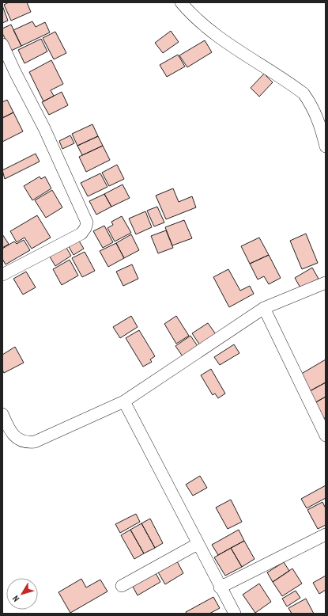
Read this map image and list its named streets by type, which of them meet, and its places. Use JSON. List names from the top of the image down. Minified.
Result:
{"north":"bottom left"}
